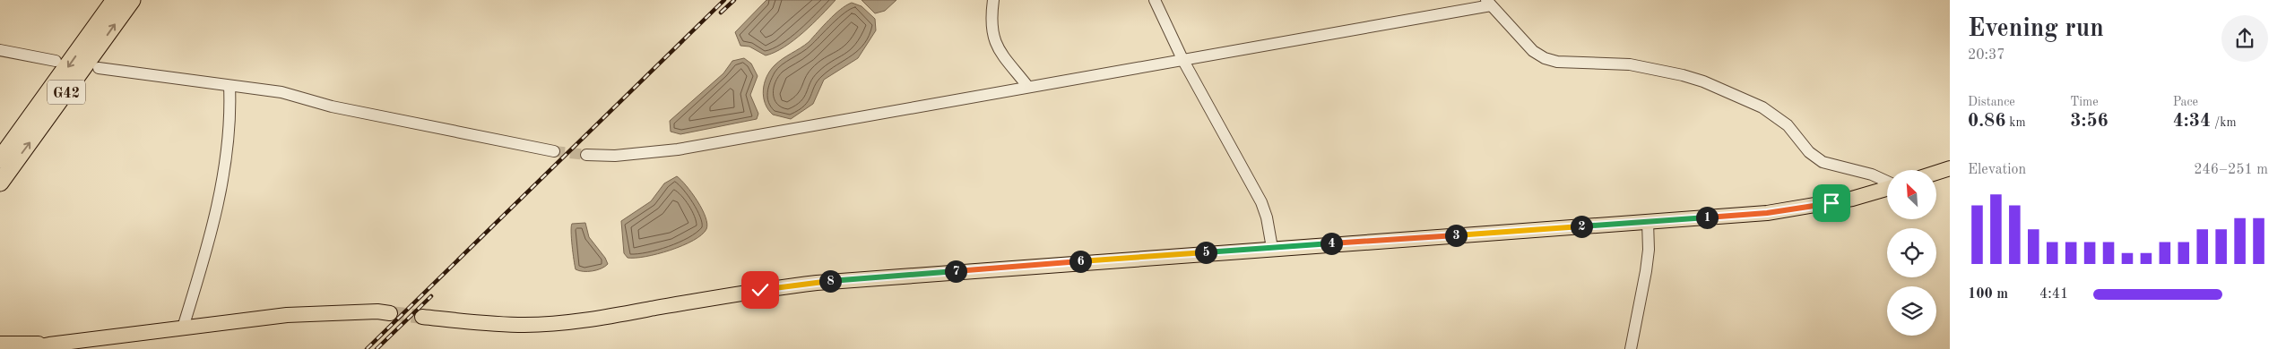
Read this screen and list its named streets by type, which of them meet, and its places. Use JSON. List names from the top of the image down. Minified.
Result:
{"streets":{"highway":["G42"]},"north":"top left","page":{"heading":["Evening run","20:37"],"stats":[["Distance","0.86 km"],["Time","3:56"],["Pace","4:34 /km"]],"chart":["Elevation","246–251 m"],"pins":["1","2","3","4","5","6","7","8"],"list":[{"name":"100 m","note":"4:41"}]}}
